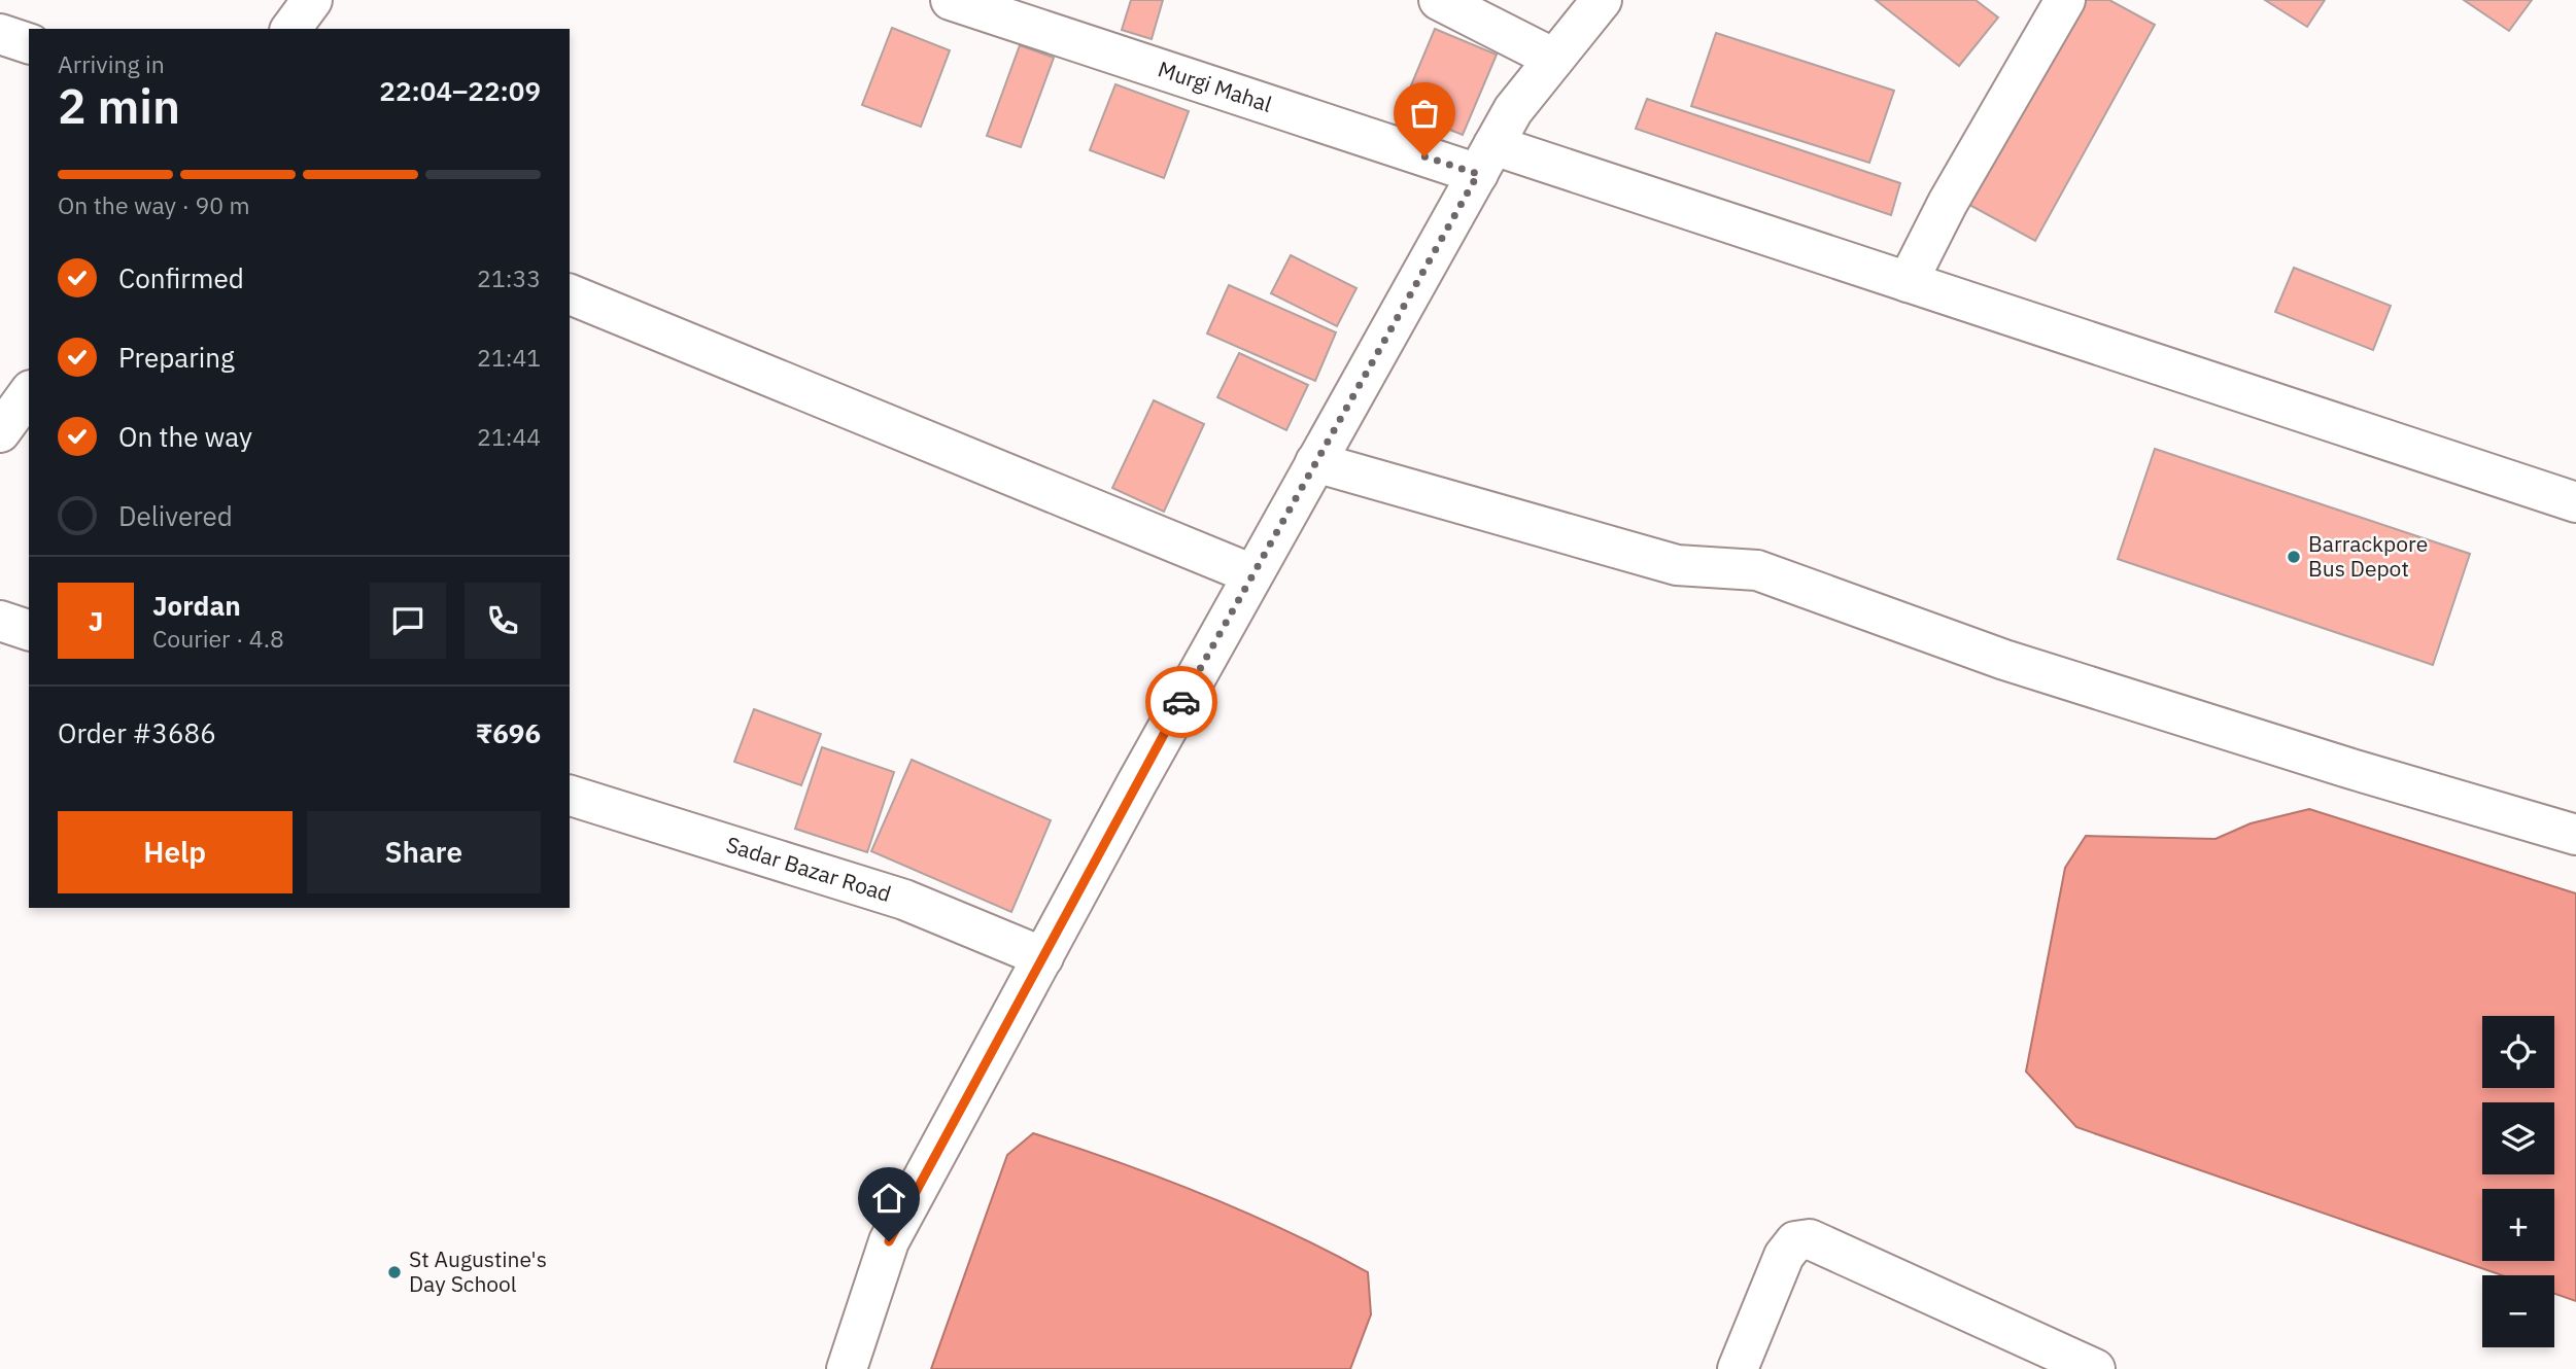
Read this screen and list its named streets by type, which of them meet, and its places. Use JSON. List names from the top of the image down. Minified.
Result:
{"streets":{"street":["Murgi Mahal","Sadar Bazar Road"]},"places":["Barrackpore Bus Depot","St Augustine's Day School"],"page":{"heading":["2 min","Arriving in","22:04–22:09"],"panel":["Jordan","Courier · 4.8","Order #3686","₹696"],"bar":"On the way · 90 m","list":[["Confirmed","21:33"],["Preparing","21:41"],["On the way","21:44"],"Delivered"],"round":"J","buttons":["Help","Share"],"map_buttons":["+","−"]}}
